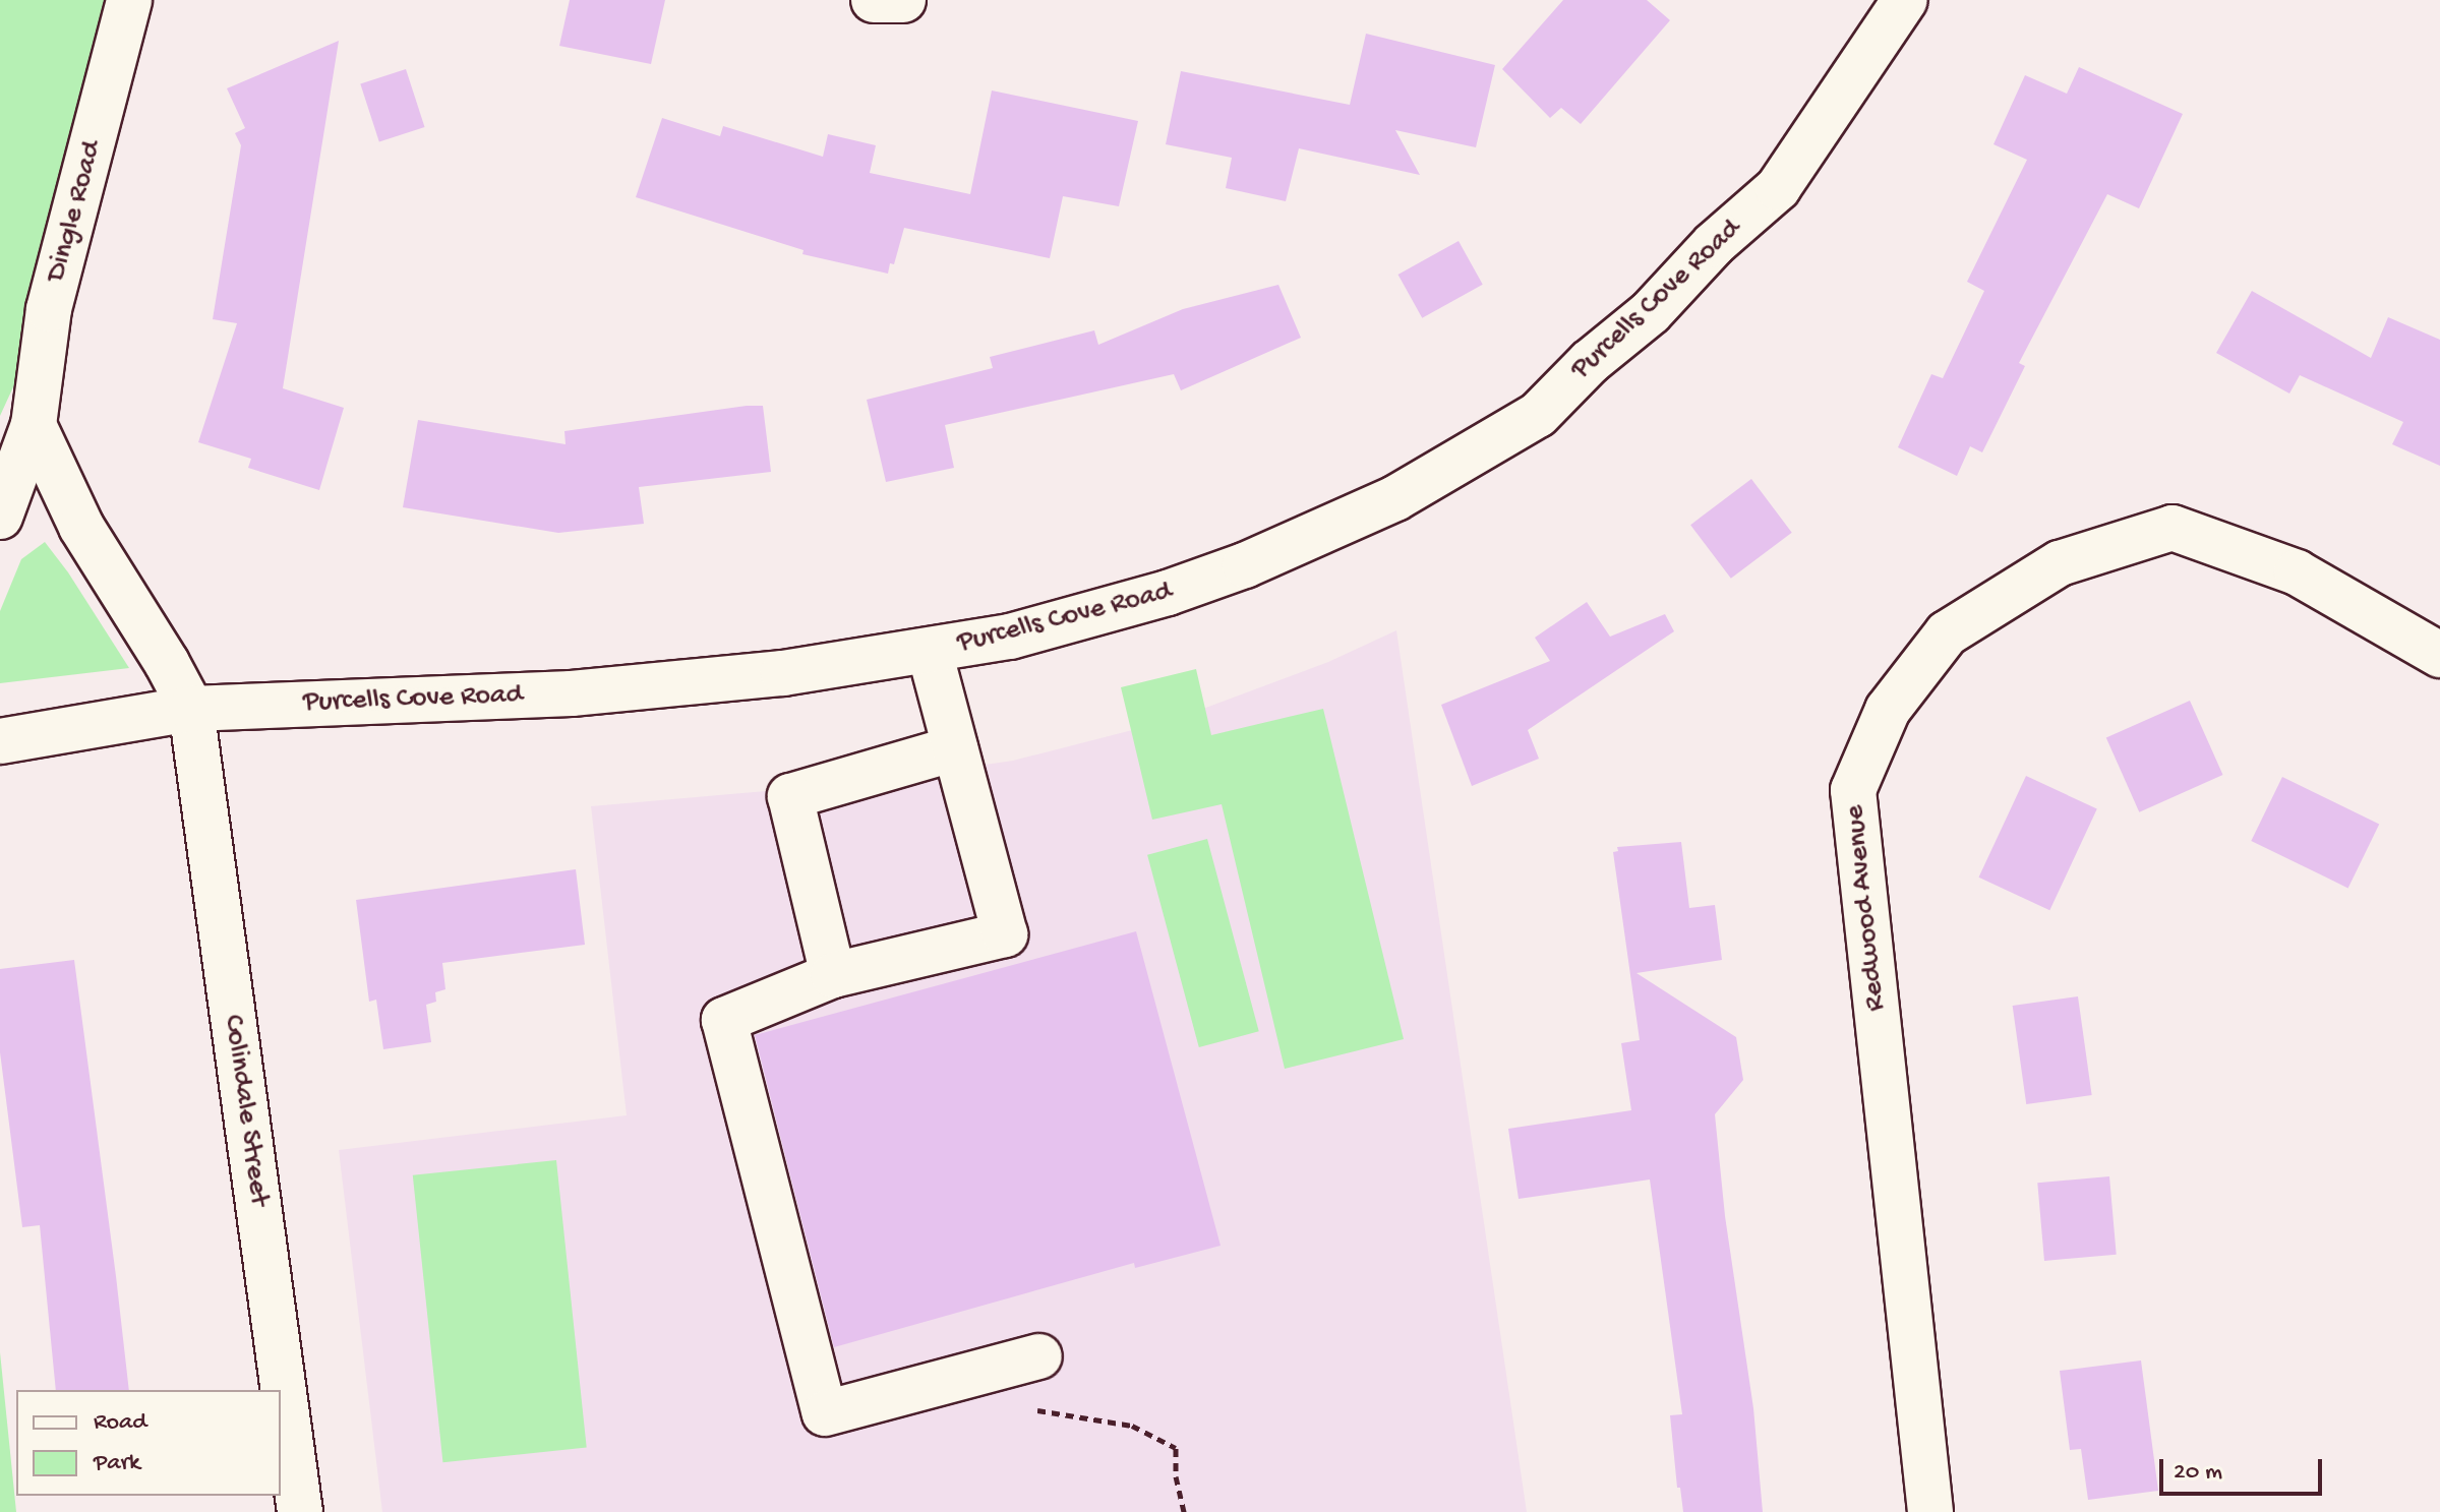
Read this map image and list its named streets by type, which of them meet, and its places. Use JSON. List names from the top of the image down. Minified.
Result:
{"streets":{"street":["Dingle Road","Purcells Cove Road","Redwood Avenue","Colindale Street"]},"crossings":[["Purcells Cove Road","Colindale Street"]],"legend":["Road","Park"],"scale_bar":"20 m"}
